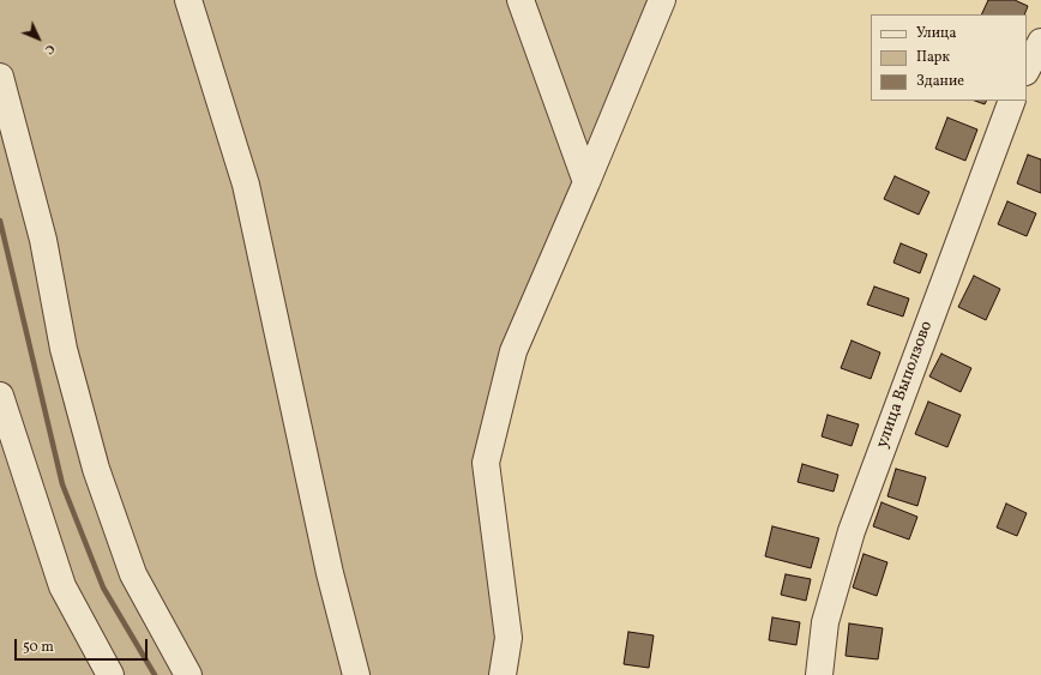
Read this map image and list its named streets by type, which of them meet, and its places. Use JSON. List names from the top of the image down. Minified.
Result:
{"streets":{"street":["улица Выползово"]},"legend":["Улица","Парк","Здание"],"scale_bar":"50 m","north":"bottom right"}
